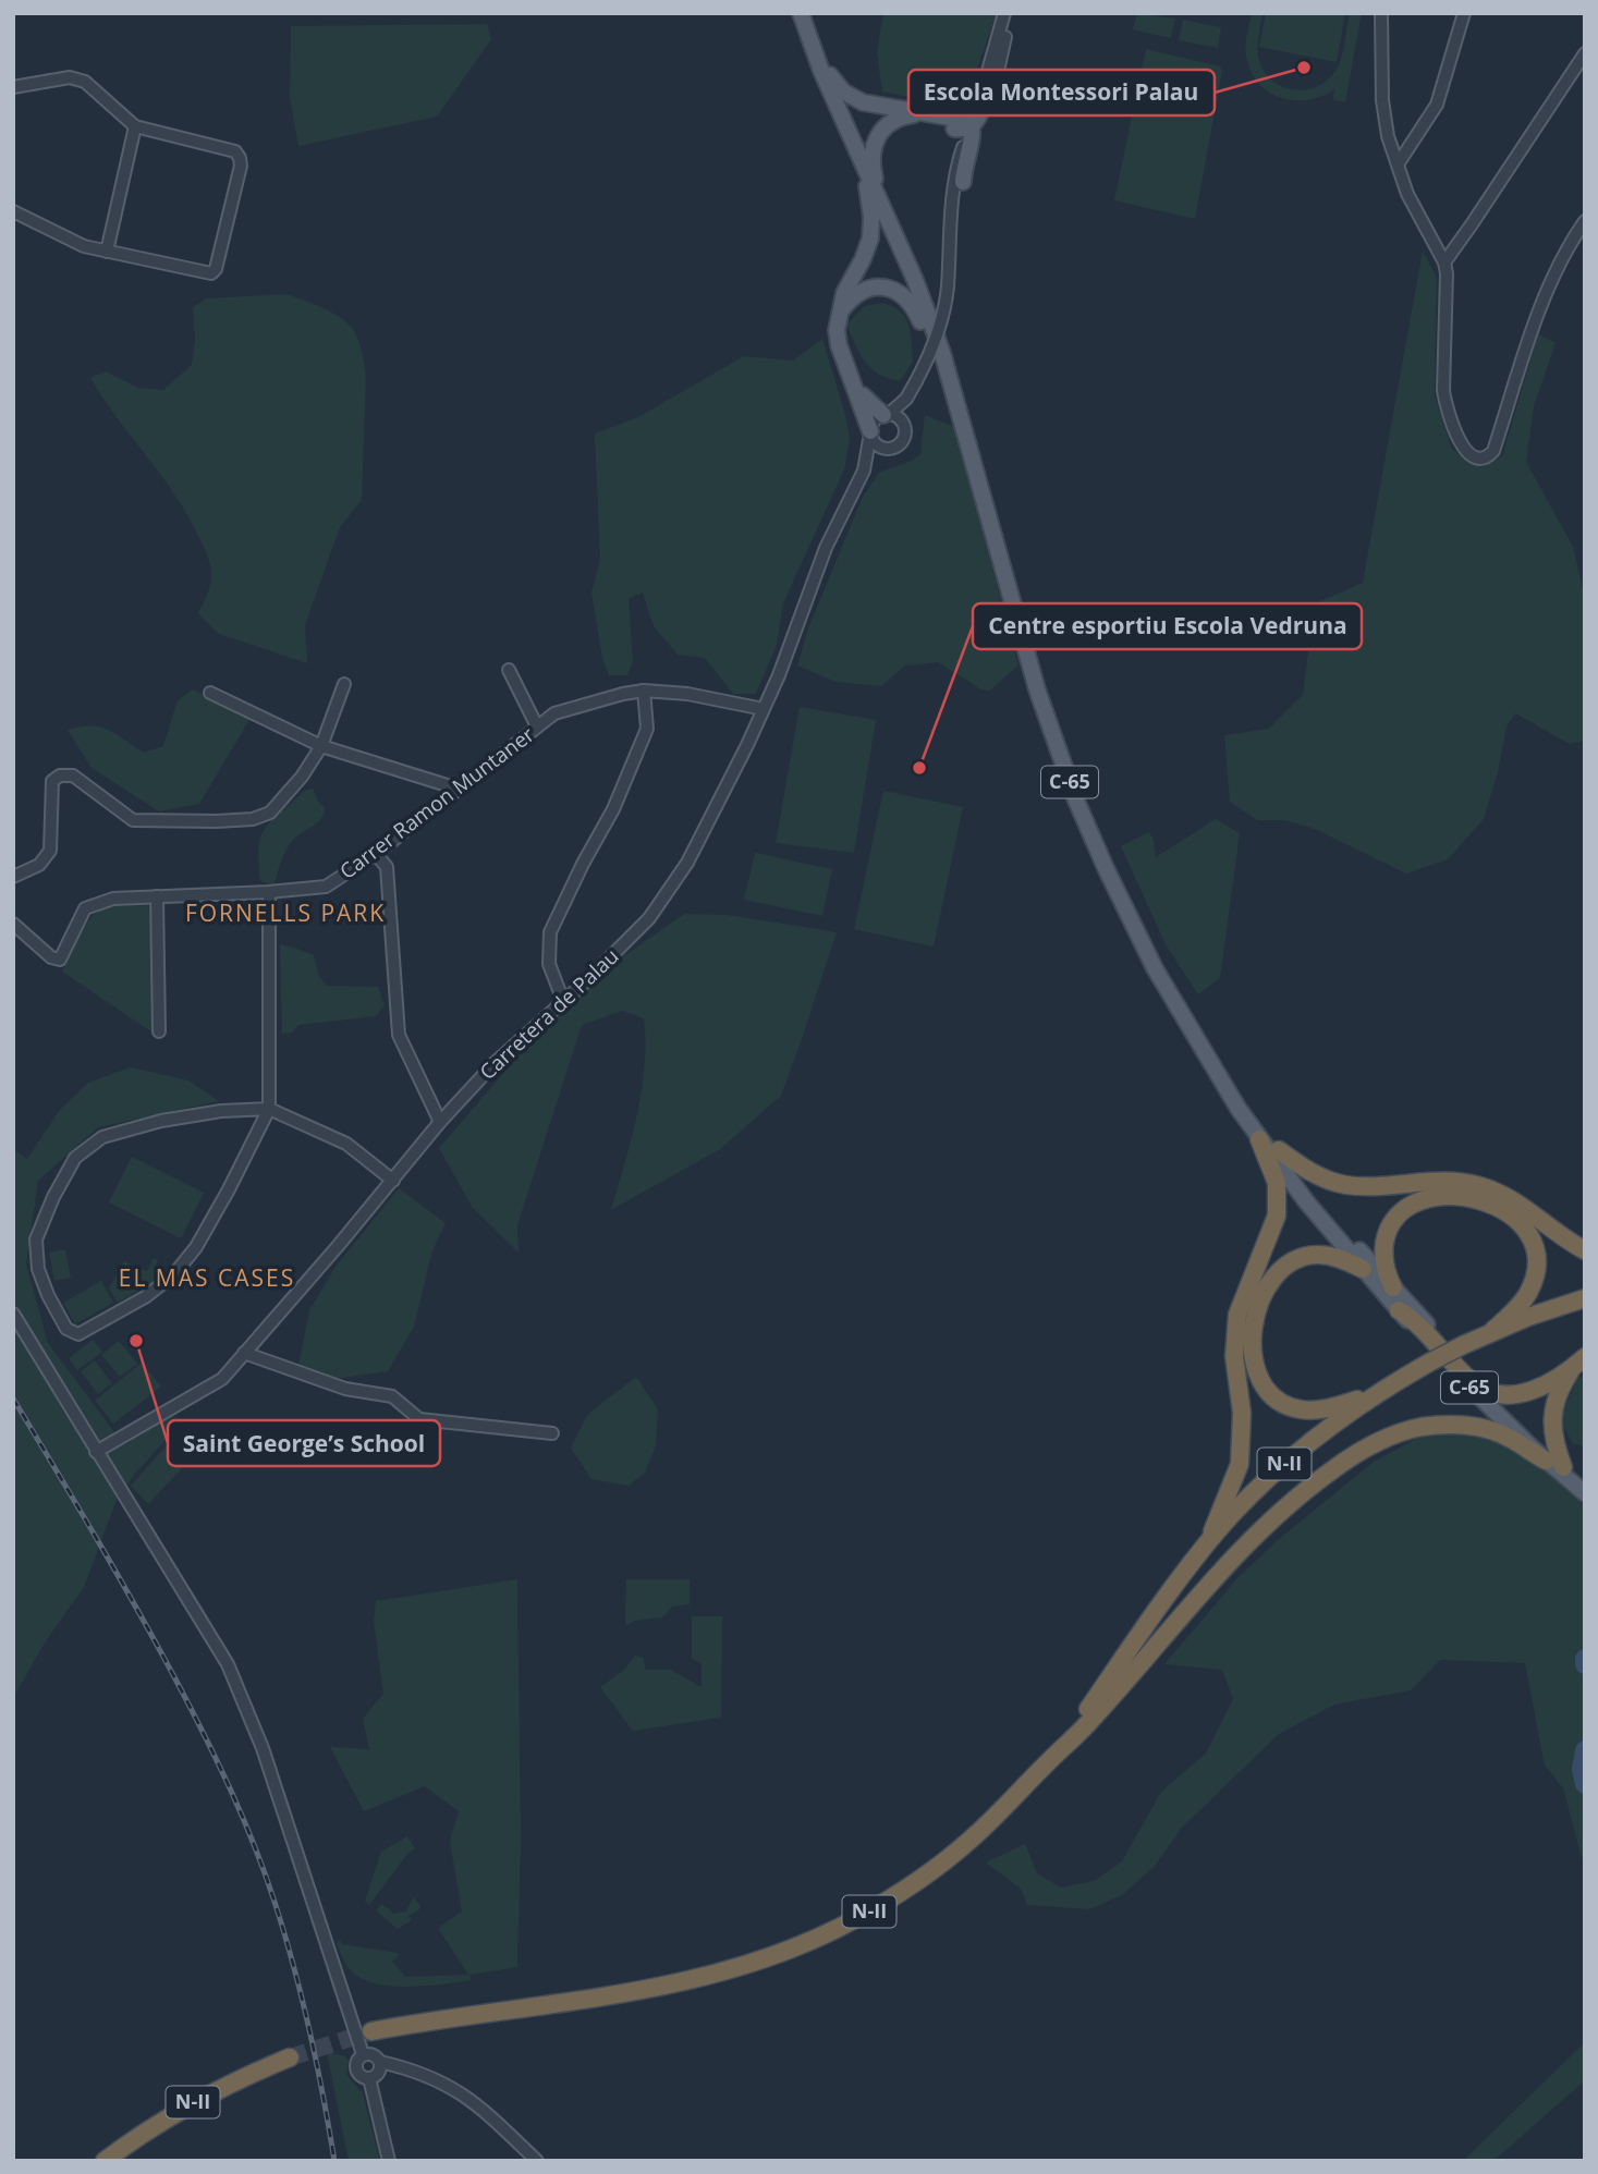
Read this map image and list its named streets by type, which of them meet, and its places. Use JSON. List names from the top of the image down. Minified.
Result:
{"streets":{"highway":["N-II"],"main road":["C-65"],"street":["Carrer Ramon Muntaner","Carretera de Palau"]},"crossings":[["Carrer Ramon Muntaner","Carretera de Palau"]],"districts":["FORNELLS PARK","EL MAS CASES"],"places":["Escola Montessori Palau","Centre esportiu Escola Vedruna","Saint George’s School"]}
